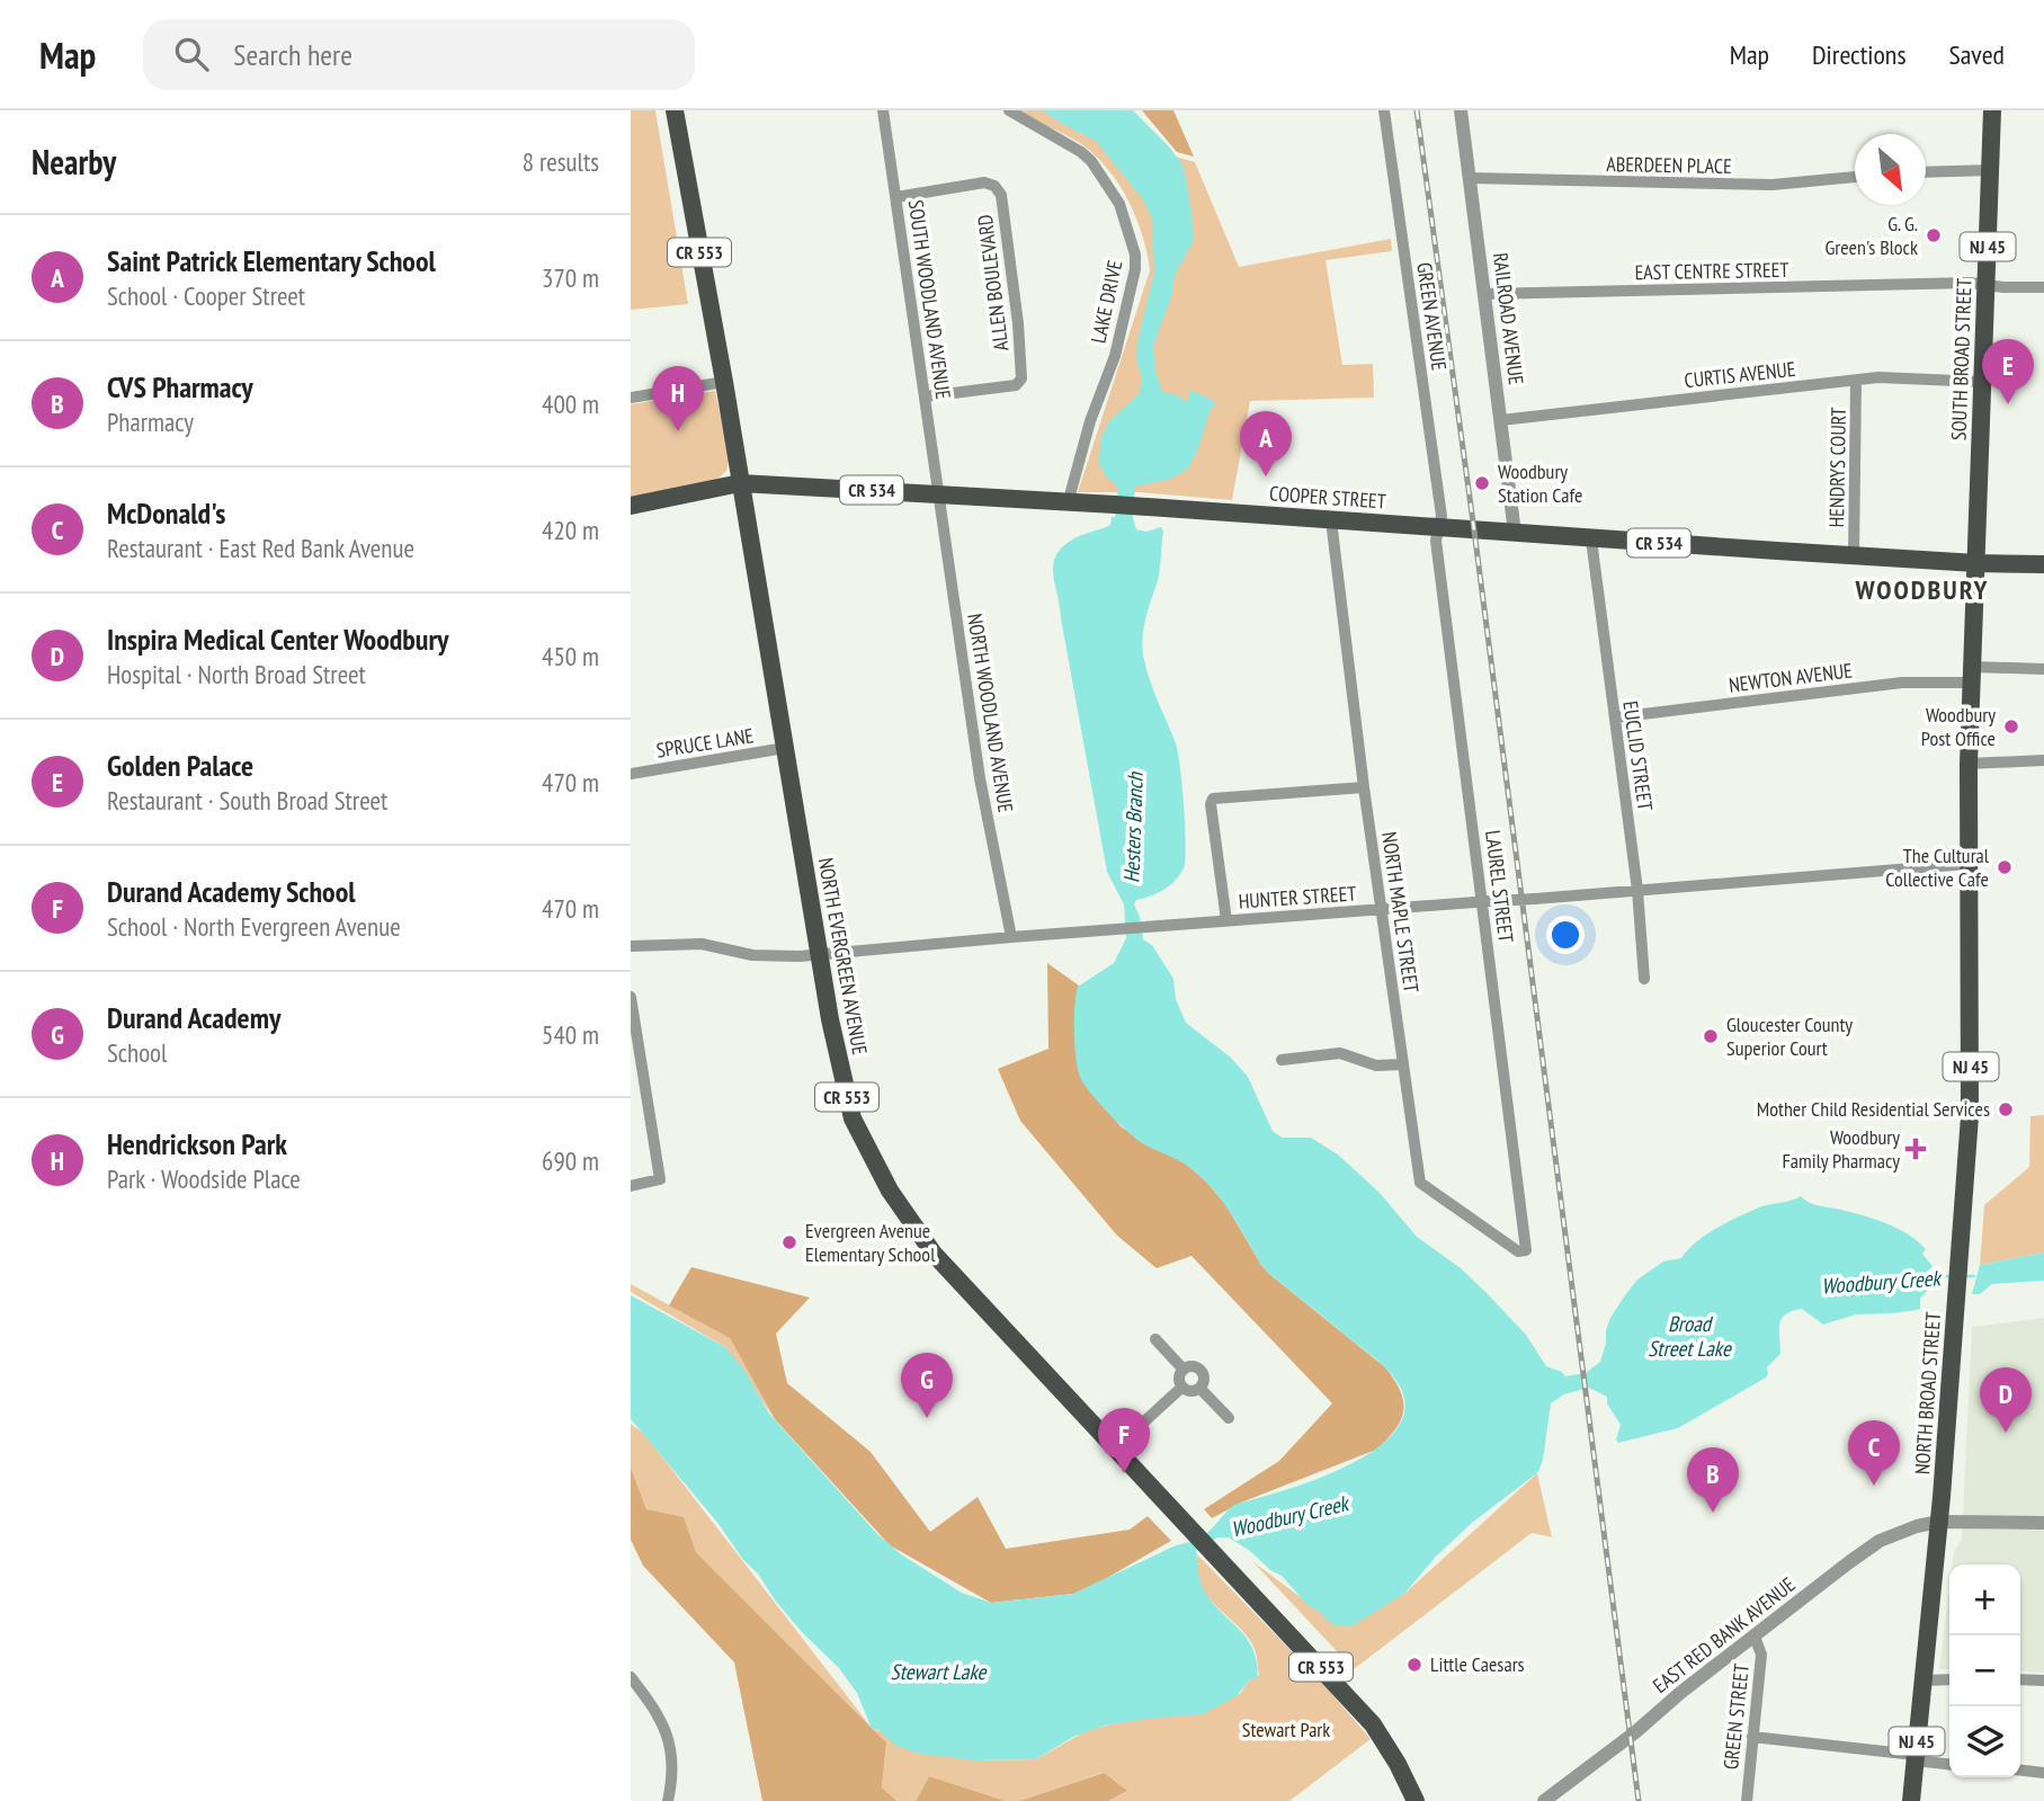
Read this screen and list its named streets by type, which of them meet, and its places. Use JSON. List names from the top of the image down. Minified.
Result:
{"streets":{"main road":["NJ 45","CR 553","SOUTH BROAD STREET","CR 534","COOPER STREET","NORTH EVERGREEN AVENUE","NORTH BROAD STREET"],"street":["ABERDEEN PLACE","EAST CENTRE STREET","ALLEN BOULEVARD","SOUTH WOODLAND AVENUE","LAKE DRIVE","GREEN AVENUE","RAILROAD AVENUE","CURTIS AVENUE","HENDRYS COURT","NEWTON AVENUE","NORTH WOODLAND AVENUE","SPRUCE LANE","EUCLID STREET","LAUREL STREET","HUNTER STREET","NORTH MAPLE STREET","EAST RED BANK AVENUE","GREEN STREET"]},"crossings":[["ABERDEEN PLACE","RAILROAD AVENUE"],["CR 553","COOPER STREET"],["CR 553","NORTH EVERGREEN AVENUE"],["EAST CENTRE STREET","RAILROAD AVENUE"],["EAST CENTRE STREET","SOUTH BROAD STREET"],["ALLEN BOULEVARD","SOUTH WOODLAND AVENUE"],["SOUTH WOODLAND AVENUE","COOPER STREET"],["SOUTH WOODLAND AVENUE","NORTH WOODLAND AVENUE"],["LAKE DRIVE","COOPER STREET"],["GREEN AVENUE","COOPER STREET"],["GREEN AVENUE","LAUREL STREET"],["RAILROAD AVENUE","CURTIS AVENUE"],["RAILROAD AVENUE","COOPER STREET"],["SOUTH BROAD STREET","CURTIS AVENUE"],["SOUTH BROAD STREET","COOPER STREET"],["SOUTH BROAD STREET","NORTH BROAD STREET"],["CURTIS AVENUE","HENDRYS COURT"],["HENDRYS COURT","COOPER STREET"],["COOPER STREET","NORTH WOODLAND AVENUE"],["COOPER STREET","EUCLID STREET"],["COOPER STREET","LAUREL STREET"],["COOPER STREET","NORTH MAPLE STREET"],["COOPER STREET","NORTH EVERGREEN AVENUE"],["COOPER STREET","NORTH BROAD STREET"],["NEWTON AVENUE","EUCLID STREET"],["NEWTON AVENUE","NORTH BROAD STREET"],["NORTH WOODLAND AVENUE","HUNTER STREET"],["SPRUCE LANE","NORTH EVERGREEN AVENUE"],["EUCLID STREET","HUNTER STREET"],["LAUREL STREET","HUNTER STREET"],["LAUREL STREET","NORTH MAPLE STREET"],["HUNTER STREET","NORTH MAPLE STREET"],["HUNTER STREET","NORTH EVERGREEN AVENUE"],["HUNTER STREET","NORTH BROAD STREET"],["NORTH BROAD STREET","EAST RED BANK AVENUE"],["EAST RED BANK AVENUE","GREEN STREET"]],"districts":["WOODBURY"],"water":["Hesters Branch","Woodbury Creek","Broad Street Lake","Stewart Lake"],"parks":["Stewart Park"],"places":{"other":["G. G. Green's Block","Woodbury Station Cafe","Woodbury Post Office","The Cultural Collective Cafe","Gloucester County Superior Court","Mother Child Residential Services","Evergreen Avenue Elementary School","Little Caesars"],"health":["Woodbury Family Pharmacy"]},"north":"bottom right","page":{"header":"Map","search":"Search here","nav":["Map","Directions","Saved"],"heading":["Nearby","8 results"],"list":[{"mark":"A","name":"Saint Patrick Elementary School","note":"School · Cooper Street","value":"370 m"},{"mark":"B","name":"CVS Pharmacy","note":"Pharmacy","value":"400 m"},{"mark":"C","name":"McDonald's","note":"Restaurant · East Red Bank Avenue","value":"420 m"},{"mark":"D","name":"Inspira Medical Center Woodbury","note":"Hospital · North Broad Street","value":"450 m"},{"mark":"E","name":"Golden Palace","note":"Restaurant · South Broad Street","value":"470 m"},{"mark":"F","name":"Durand Academy School","note":"School · North Evergreen Avenue","value":"470 m"},{"mark":"G","name":"Durand Academy","note":"School","value":"540 m"},{"mark":"H","name":"Hendrickson Park","note":"Park · Woodside Place","value":"690 m"}],"pins":["E","H","A","G","D","F","C","B"],"map_buttons":["+","−"]}}
